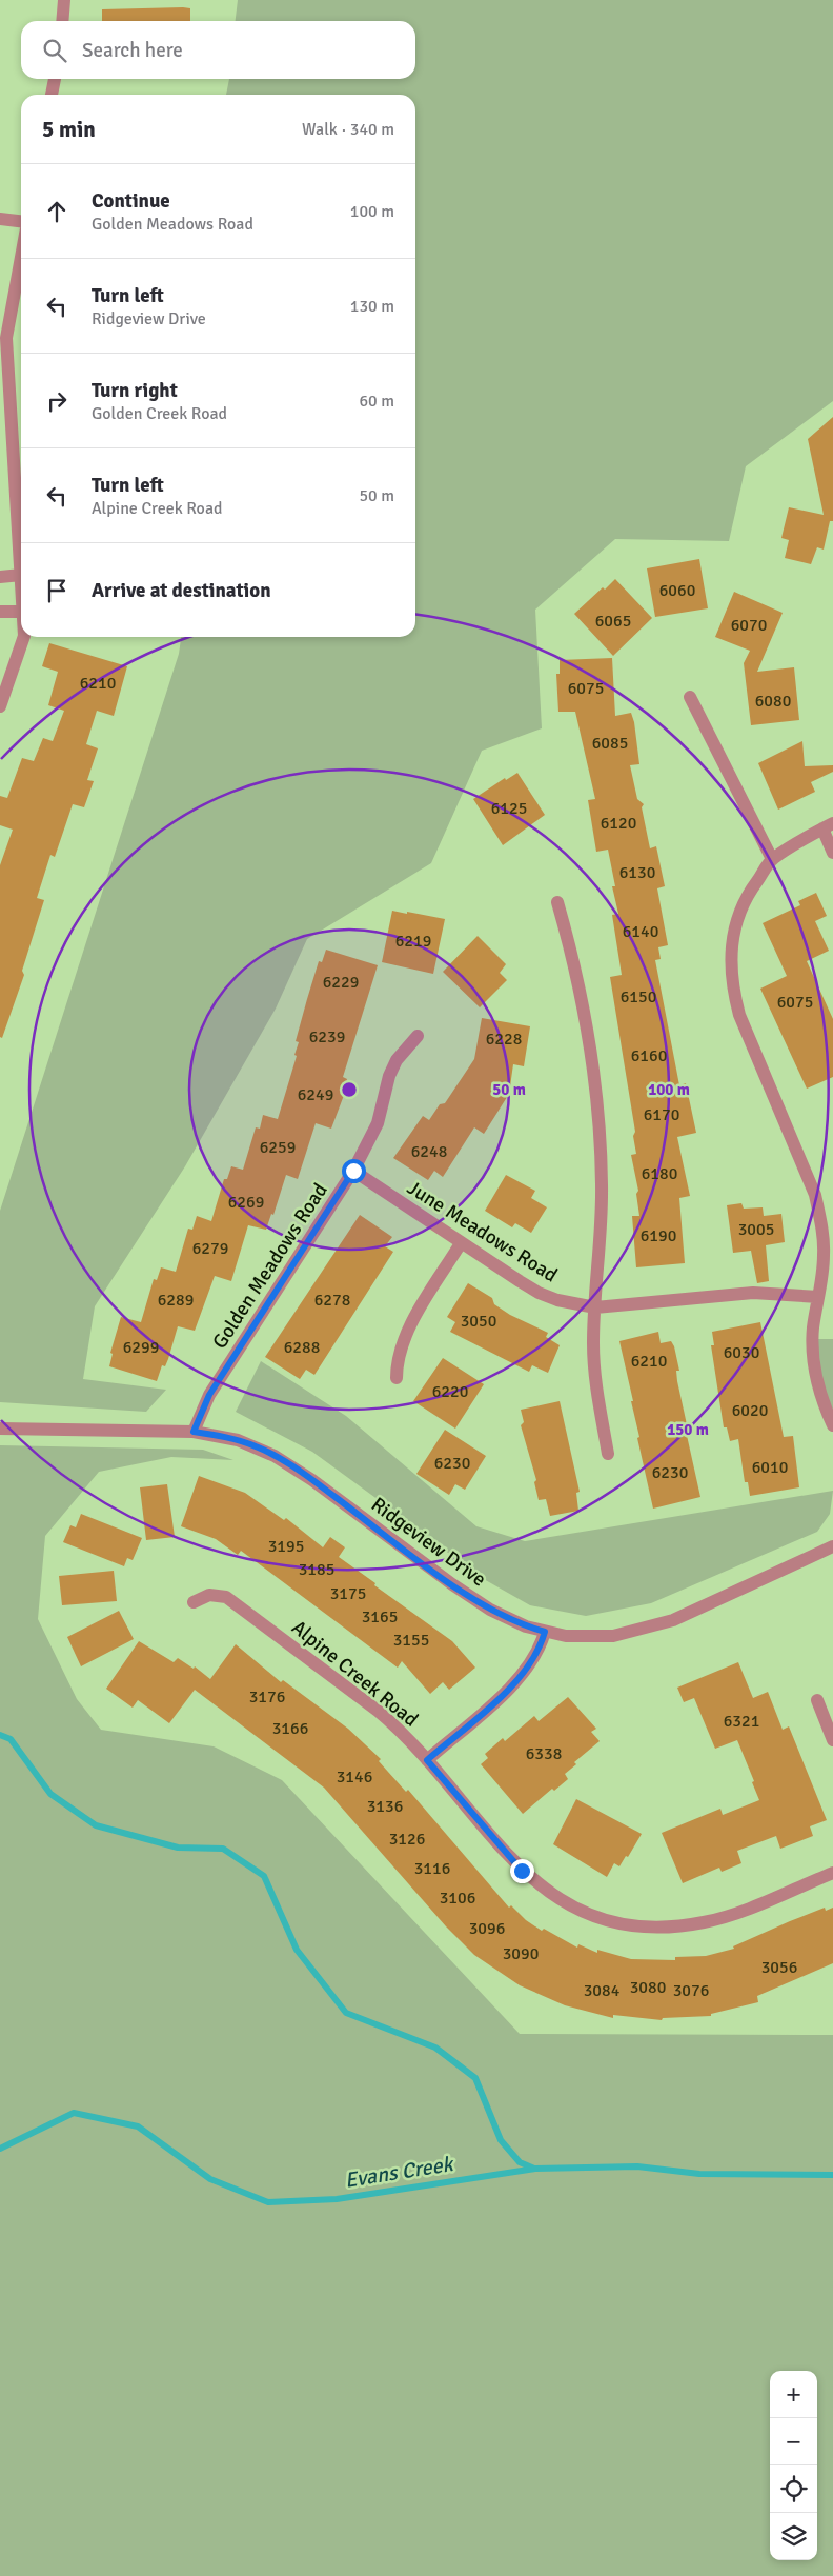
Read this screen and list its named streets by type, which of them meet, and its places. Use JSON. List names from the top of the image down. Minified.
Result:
{"streets":{"street":["June Meadows Road","Golden Meadows Road","Ridgeview Drive","Alpine Creek Road"]},"crossings":[["June Meadows Road","Golden Meadows Road"],["Golden Meadows Road","Ridgeview Drive"]],"water":["Evans Creek"],"house_numbers":["6060","6065","6070","6210","6075","6080","6085","6125","6120","6130","6140","6219","6229","6150","6075","6239","6228","6160","6249","6170","6259","6248","6180","6269","3005","6190","6279","6289","6278","3050","6299","6288","6030","6210","6220","6020","6230","6010","6230","3195","3185","3175","3165","3155","3176","6321","3166","6338","3146","3136","3126","3116","3106","3096","3090","3056","3080","3084","3076"],"page":{"search":"Search here","heading":["5 min","Walk · 340 m"],"list":[["Continue","Golden Meadows Road","100 m"],["Turn left","Ridgeview Drive","130 m"],["Turn right","Golden Creek Road","60 m"],["Turn left","Alpine Creek Road","50 m"],"Arrive at destination"],"map_buttons":["+","−"]},"rings":["50 m","100 m","150 m"]}
